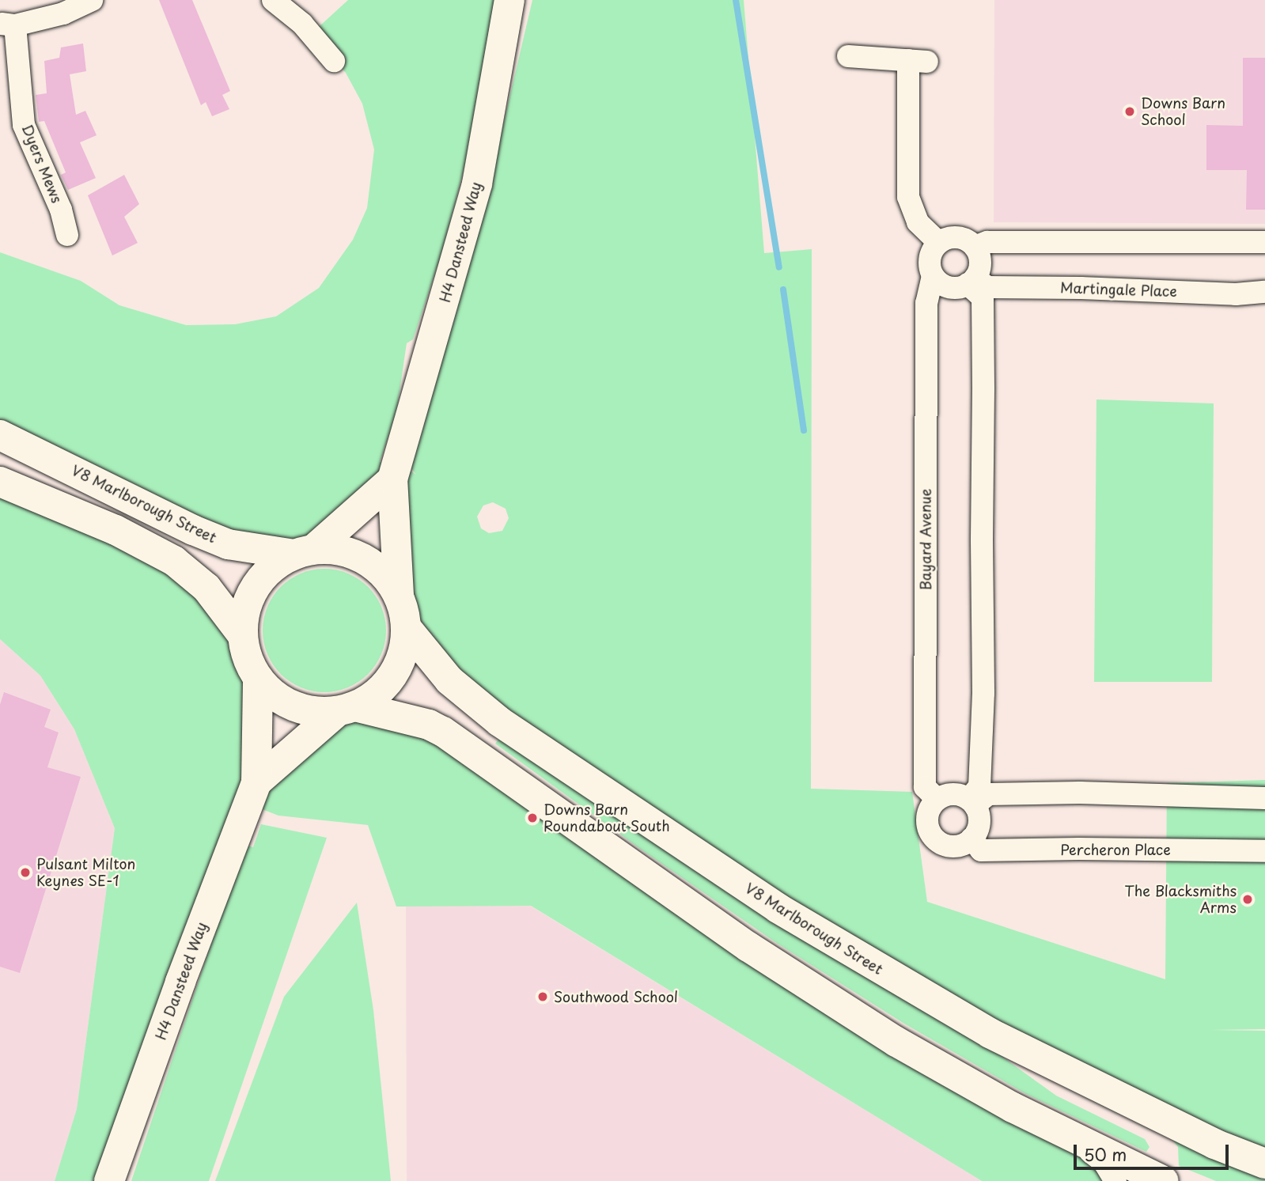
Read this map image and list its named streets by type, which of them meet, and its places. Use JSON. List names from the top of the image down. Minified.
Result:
{"streets":{"main road":["H4 Dansteed Way","V8 Marlborough Street"],"street":["Dyers Mews","Martingale Place","Bayard Avenue","Percheron Place"]},"crossings":[["H4 Dansteed Way","V8 Marlborough Street"],["Martingale Place","Bayard Avenue"],["Bayard Avenue","Percheron Place"]],"places":["Downs Barn School","Downs Barn Roundabout South","Pulsant Milton Keynes SE-1","The Blacksmiths Arms","Southwood School"],"scale_bar":"50 m"}
